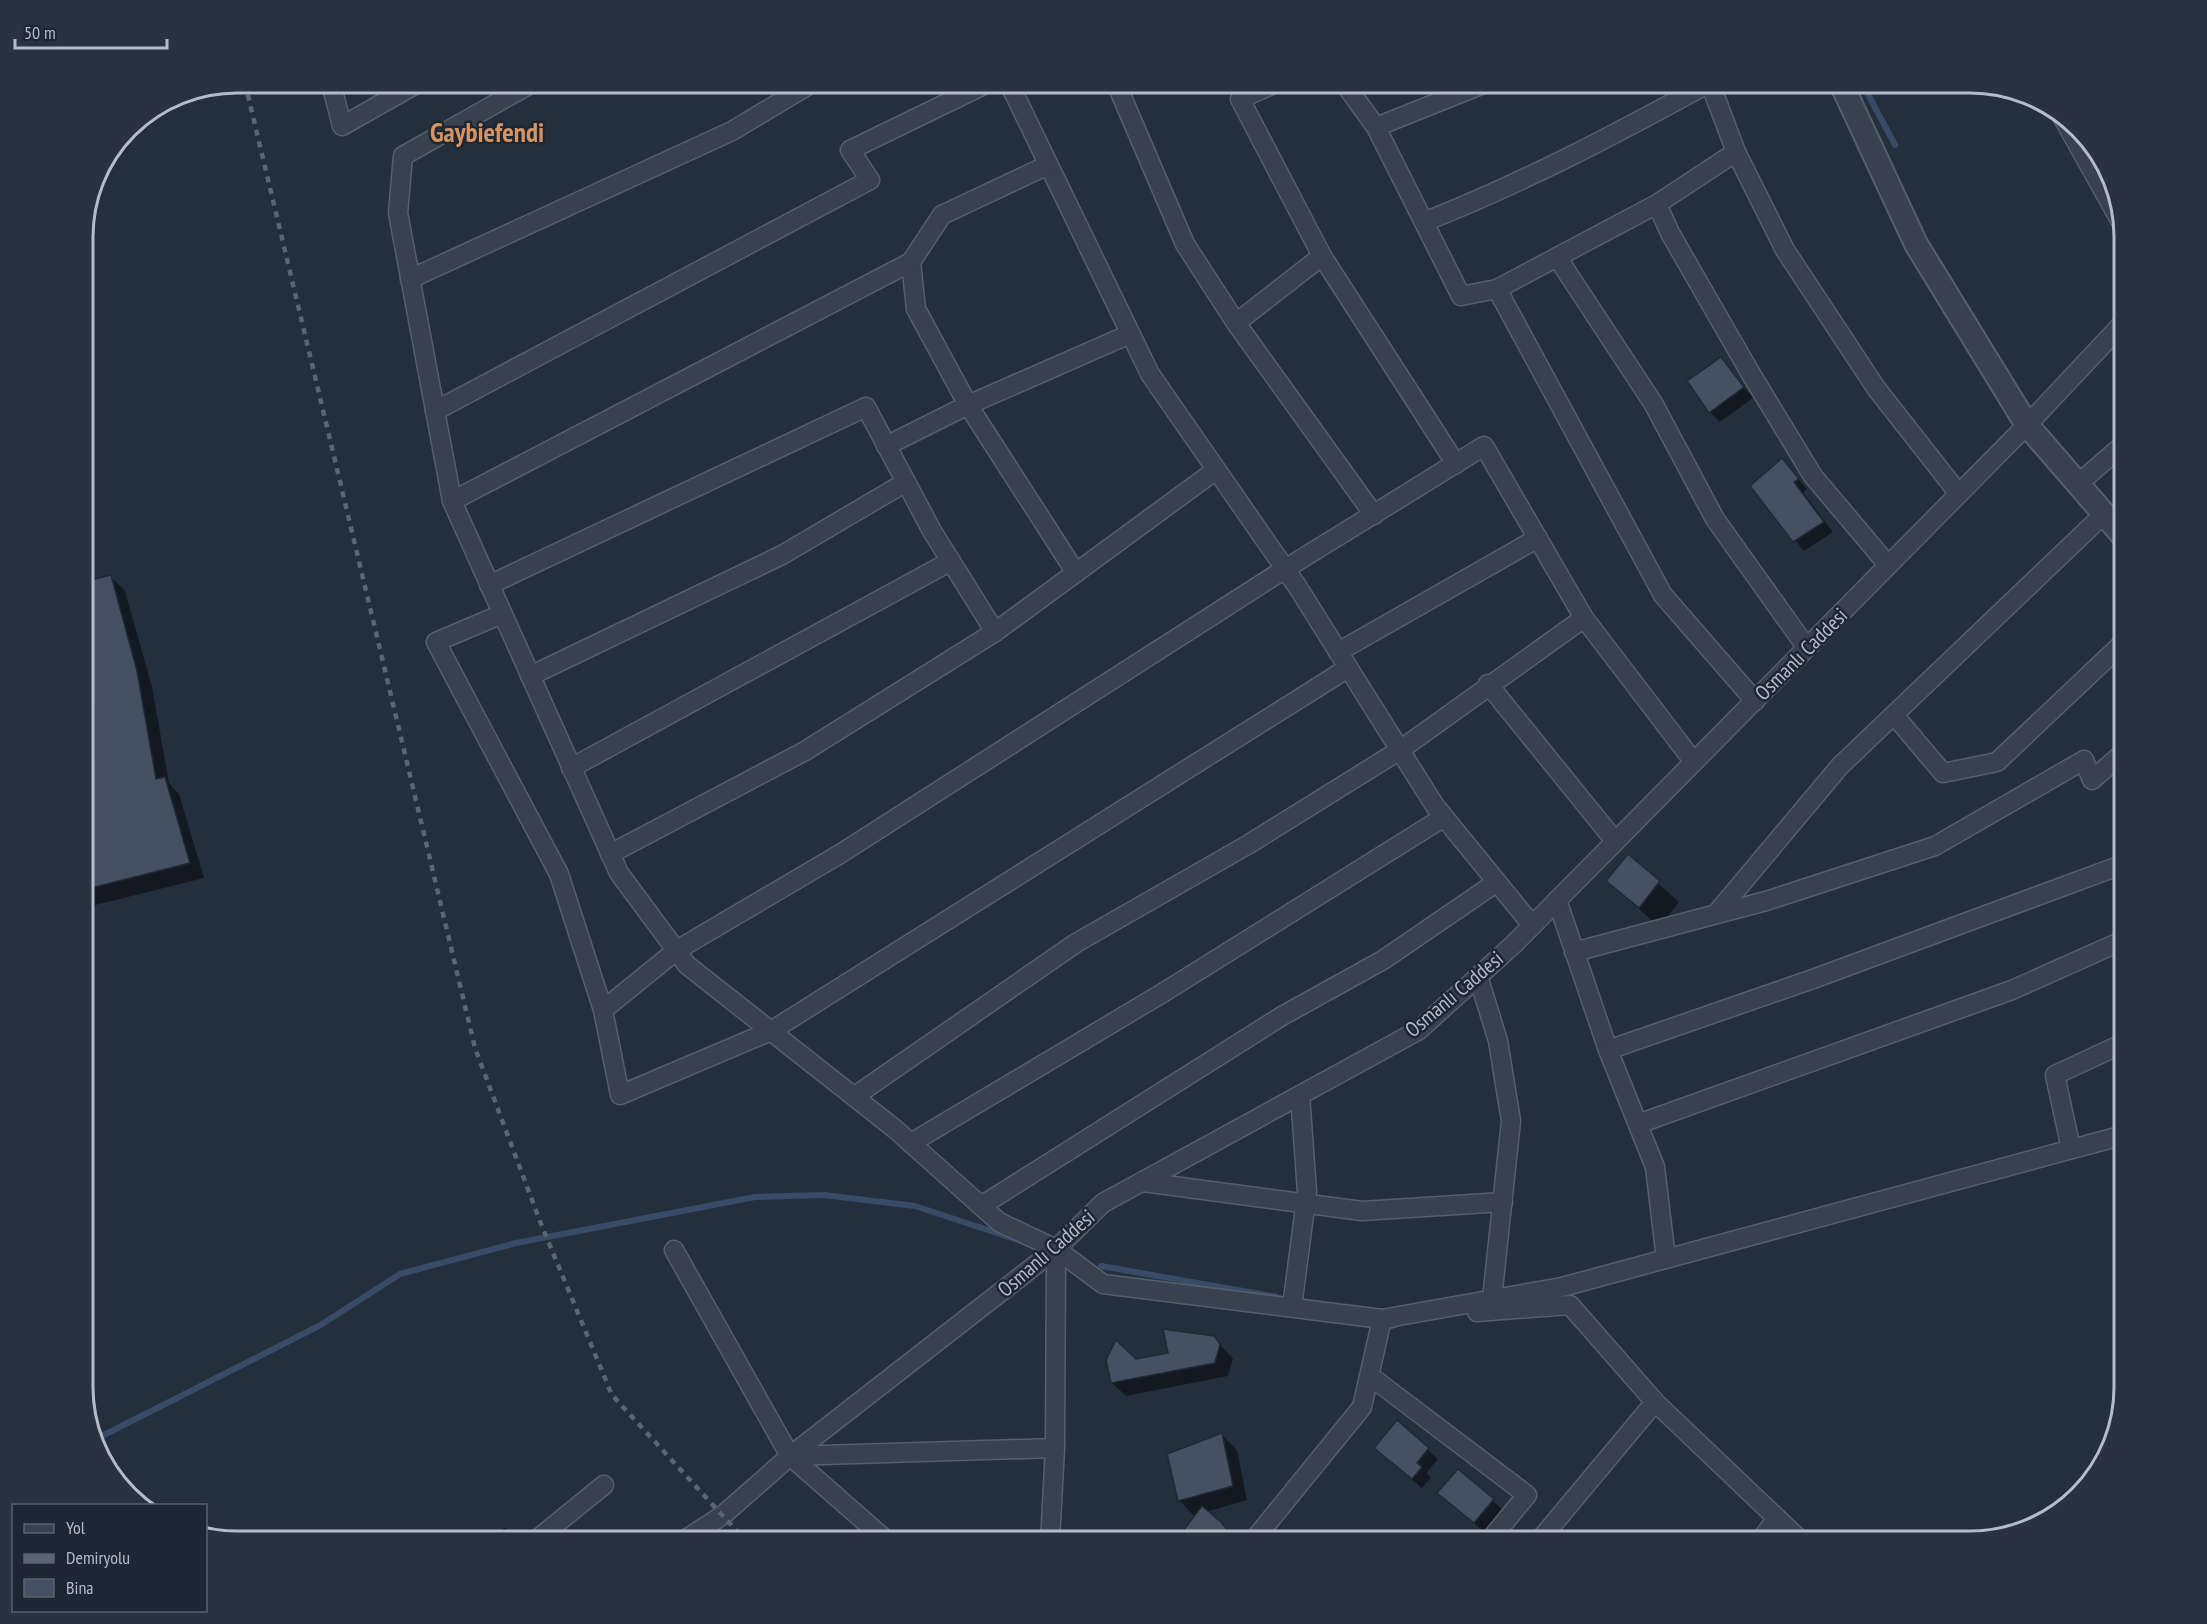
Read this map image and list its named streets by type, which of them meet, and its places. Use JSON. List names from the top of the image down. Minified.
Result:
{"streets":{"street":["Osmanlı Caddesi"]},"districts":["Gaybiefendi"],"legend":["Yol","Demiryolu","Bina"],"scale_bar":"50 m"}
